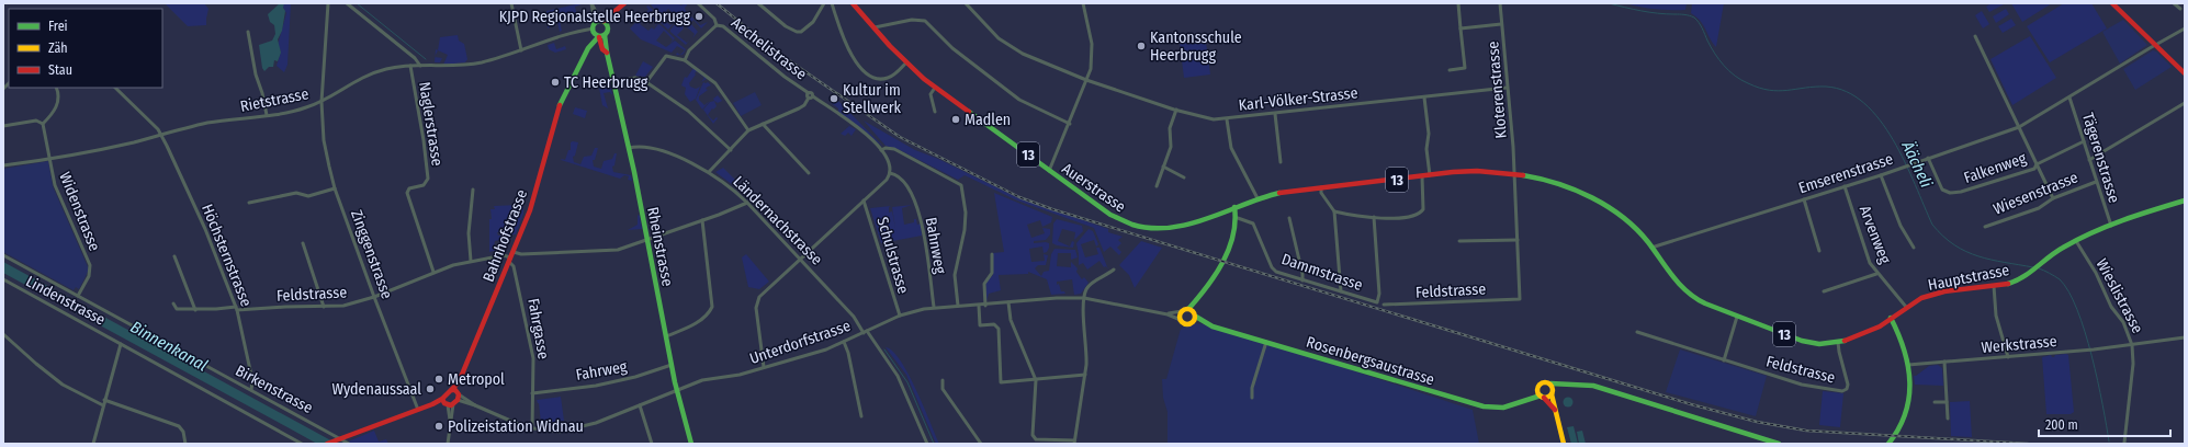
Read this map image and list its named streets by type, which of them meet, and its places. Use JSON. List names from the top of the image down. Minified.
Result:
{"streets":{"main road":["13","Auerstrasse","Bahnhofstrasse","Rheinstrasse","Hauptstrasse","Rosenbergsaustrasse"],"street":["Aechelistrasse","Kloterenstrasse","Karl-Völker-Strasse","Rietstrasse","Naglerstrasse","Tägerenstrasse","Falkenweg","Emserenstrasse","Wiesenstrasse","Widenstrasse","Ländernachstrasse","Arvenweg","Bahnweg","Zinggenstrasse","Höchsternstrasse","Schulstrasse","Dammstrasse","Feldstrasse","Wieslistrasse","Lindenstrasse","Fahrgasse","Unterdorfstrasse","Werkstrasse","Fahrweg","Birkenstrasse"]},"crossings":[["Aechelistrasse","Bahnweg"],["Kloterenstrasse","Karl-Völker-Strasse"],["Kloterenstrasse","Auerstrasse"],["Kloterenstrasse","Hauptstrasse"],["Kloterenstrasse","Feldstrasse"],["Rietstrasse","Naglerstrasse"],["Rietstrasse","Widenstrasse"],["Rietstrasse","Bahnhofstrasse"],["Rietstrasse","Rheinstrasse"],["Rietstrasse","Zinggenstrasse"],["Rietstrasse","Höchsternstrasse"],["Naglerstrasse","Feldstrasse"],["Tägerenstrasse","Falkenweg"],["Tägerenstrasse","Emserenstrasse"],["Tägerenstrasse","Wiesenstrasse"],["Tägerenstrasse","Hauptstrasse"],["Falkenweg","Emserenstrasse"],["Emserenstrasse","Arvenweg"],["Emserenstrasse","Hauptstrasse"],["Auerstrasse","Hauptstrasse"],["Widenstrasse","Birkenstrasse"],["Ländernachstrasse","Rheinstrasse"],["Ländernachstrasse","Unterdorfstrasse"],["Arvenweg","Hauptstrasse"],["Bahnhofstrasse","Rheinstrasse"],["Bahnhofstrasse","Feldstrasse"],["Bahnhofstrasse","Fahrgasse"],["Bahnhofstrasse","Unterdorfstrasse"],["Bahnweg","Unterdorfstrasse"],["Rheinstrasse","Unterdorfstrasse"],["Rheinstrasse","Fahrweg"],["Zinggenstrasse","Feldstrasse"],["Höchsternstrasse","Feldstrasse"],["Höchsternstrasse","Birkenstrasse"],["Schulstrasse","Unterdorfstrasse"],["Hauptstrasse","Feldstrasse"],["Hauptstrasse","Wieslistrasse"],["Feldstrasse","Fahrgasse"],["Wieslistrasse","Werkstrasse"],["Fahrgasse","Unterdorfstrasse"],["Fahrgasse","Fahrweg"],["Unterdorfstrasse","Rosenbergsaustrasse"]],"water":["Äächeli","Binnenkanal"],"places":["KJPD Regionalstelle Heerbrugg","Kantonsschule Heerbrugg","TC Heerbrugg","Kultur im Stellwerk","Madlen","Metropol","Wydenaussaal","Polizeistation Widnau"],"legend":["Frei","Zäh","Stau"],"scale_bar":"200 m"}
